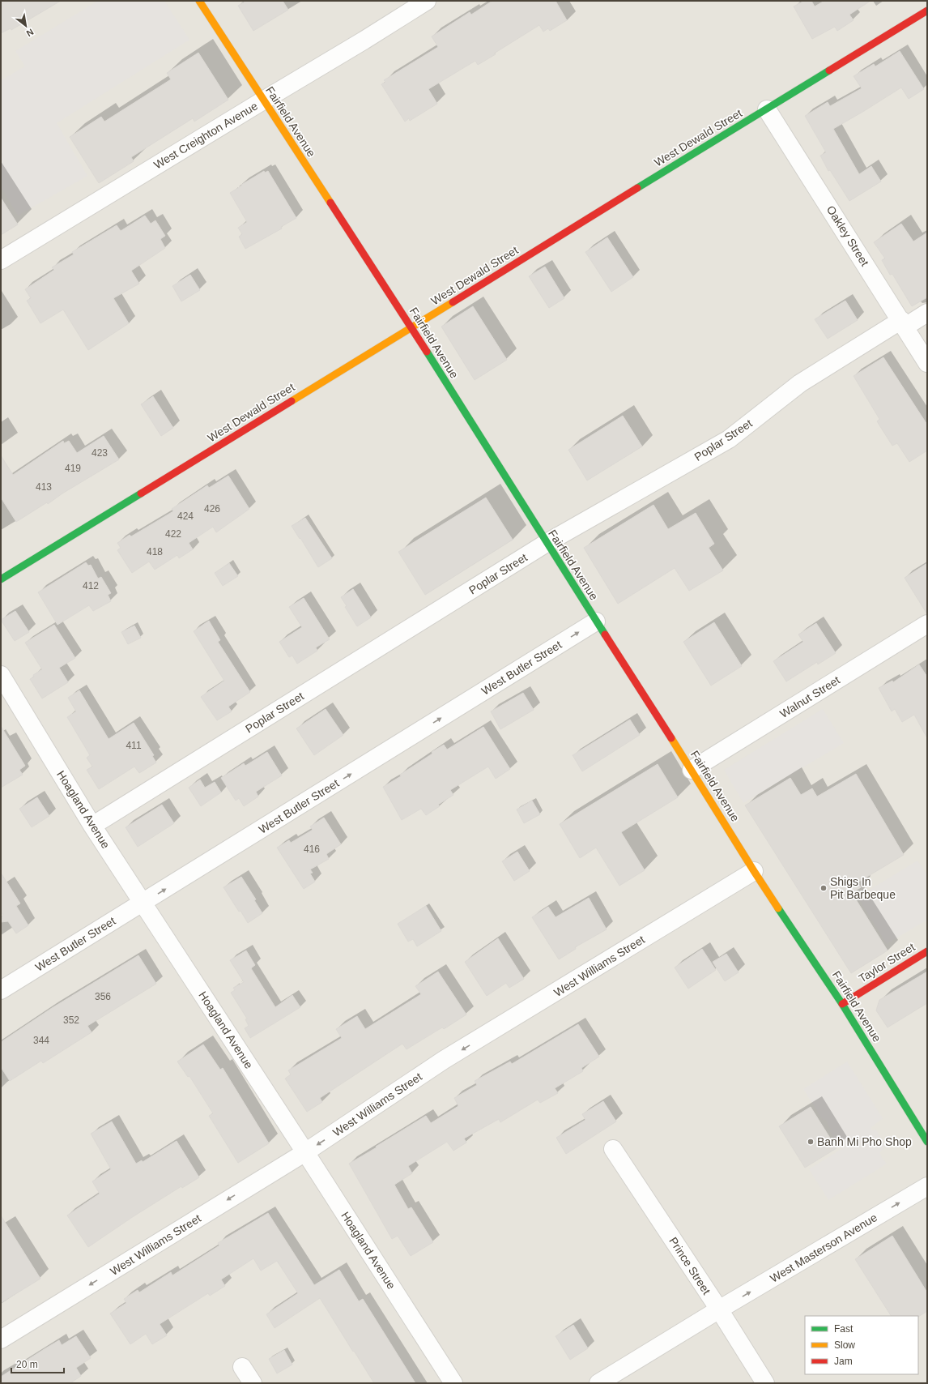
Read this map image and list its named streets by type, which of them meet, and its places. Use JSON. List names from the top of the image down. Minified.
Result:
{"streets":{"main road":["Fairfield Avenue","West Dewald Street","Taylor Street"],"street":["West Creighton Avenue","Oakley Street","Poplar Street","West Butler Street","Walnut Street","Hoagland Avenue","West Williams Street","West Masterson Avenue","Prince Street"]},"crossings":[["Fairfield Avenue","West Creighton Avenue"],["Fairfield Avenue","West Dewald Street"],["Fairfield Avenue","Poplar Street"],["Fairfield Avenue","West Butler Street"],["Fairfield Avenue","Walnut Street"],["Fairfield Avenue","Taylor Street"],["Fairfield Avenue","West Williams Street"],["West Dewald Street","Oakley Street"],["Oakley Street","Poplar Street"],["Poplar Street","Hoagland Avenue"],["West Butler Street","Hoagland Avenue"],["Hoagland Avenue","West Williams Street"],["West Masterson Avenue","Prince Street"]],"one_way":["West Butler Street","West Williams Street","West Masterson Avenue"],"places":["Shigs In Pit Barbeque","Banh Mi Pho Shop"],"house_numbers":["423","419","413","426","424","422","418","412","411","416","356","352","344"],"legend":["Fast","Slow","Jam"],"scale_bar":"20 m","north":"bottom right"}
